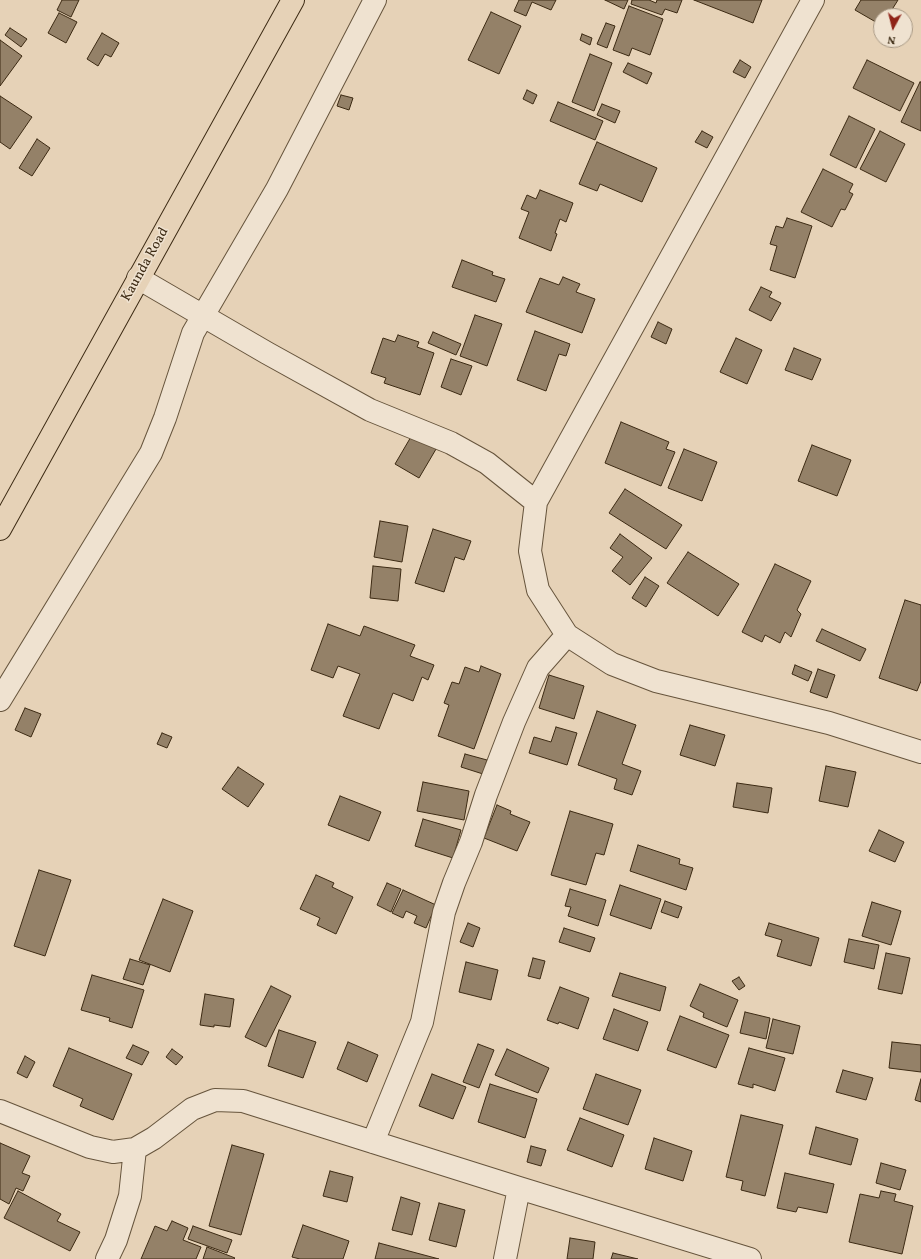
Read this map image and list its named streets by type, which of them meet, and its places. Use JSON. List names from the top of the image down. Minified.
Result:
{"streets":{"main road":["Kaunda Road"]},"north":"bottom"}
